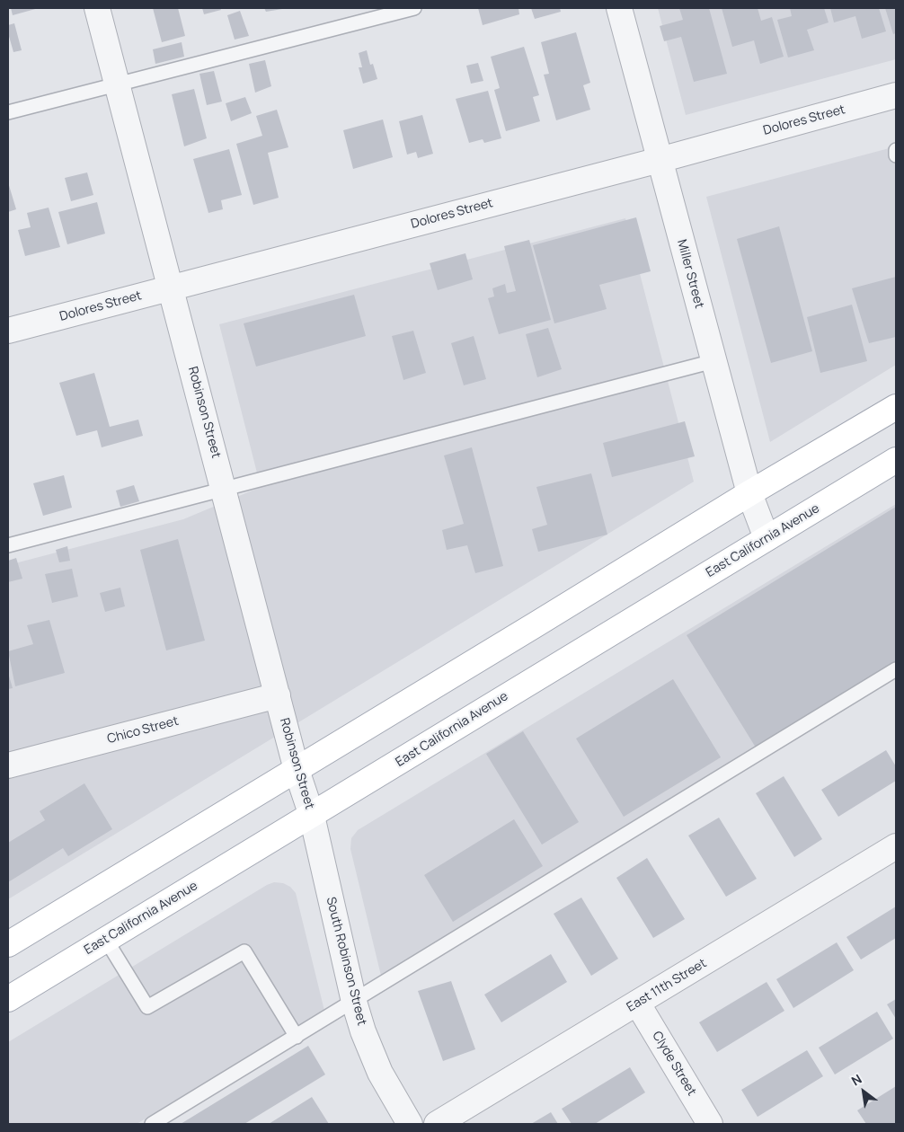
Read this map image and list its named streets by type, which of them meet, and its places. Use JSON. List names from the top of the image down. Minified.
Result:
{"streets":{"main road":["East California Avenue"],"street":["Dolores Street","Miller Street","Robinson Street","Chico Street","South Robinson Street","East 11th Street","Clyde Street"]},"crossings":[["Dolores Street","Miller Street"],["Dolores Street","Robinson Street"],["Miller Street","East California Avenue"],["Robinson Street","East California Avenue"],["Robinson Street","Chico Street"],["Robinson Street","South Robinson Street"],["East California Avenue","South Robinson Street"],["East 11th Street","Clyde Street"]],"north":"top left"}
